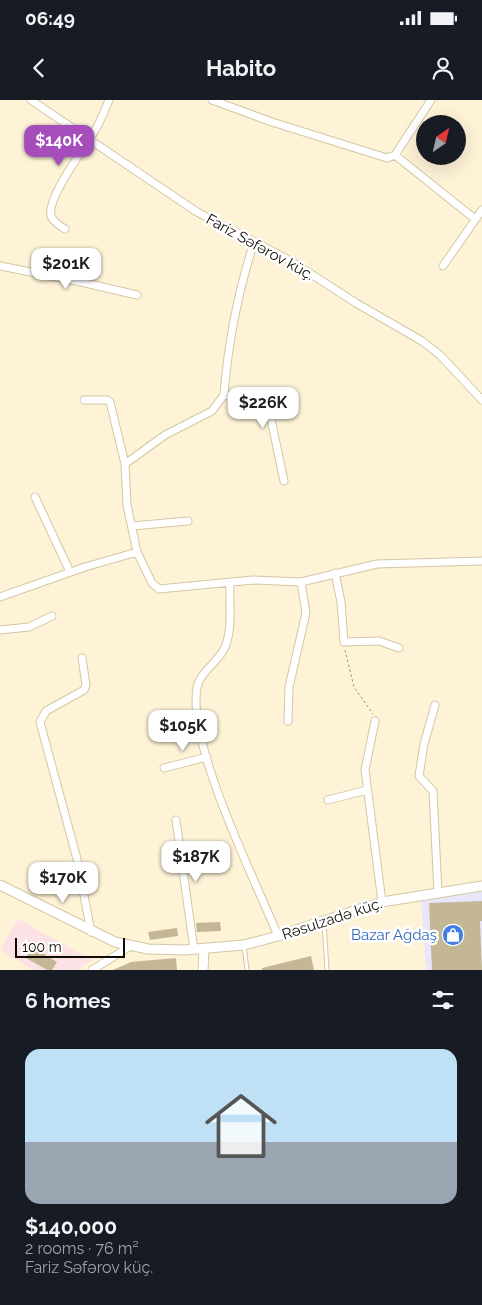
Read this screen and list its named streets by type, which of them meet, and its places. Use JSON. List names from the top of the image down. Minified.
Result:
{"streets":{"main road":["Rəsulzadə küç."],"street":["Fariz Səfərov küç."]},"places":{"shop":["Bazar Ağdaş"]},"scale_bar":"100 m","north":"top right","page":{"status":"06:49","header":"Habito","price":["$140K","$201K","$226K","$105K","$187K","$170K"],"scale":"100 m","heading":"6 homes","list":[{"name":"$140,000","note":"2 rooms · 76 m² · Fariz Səfərov küç."}]}}
